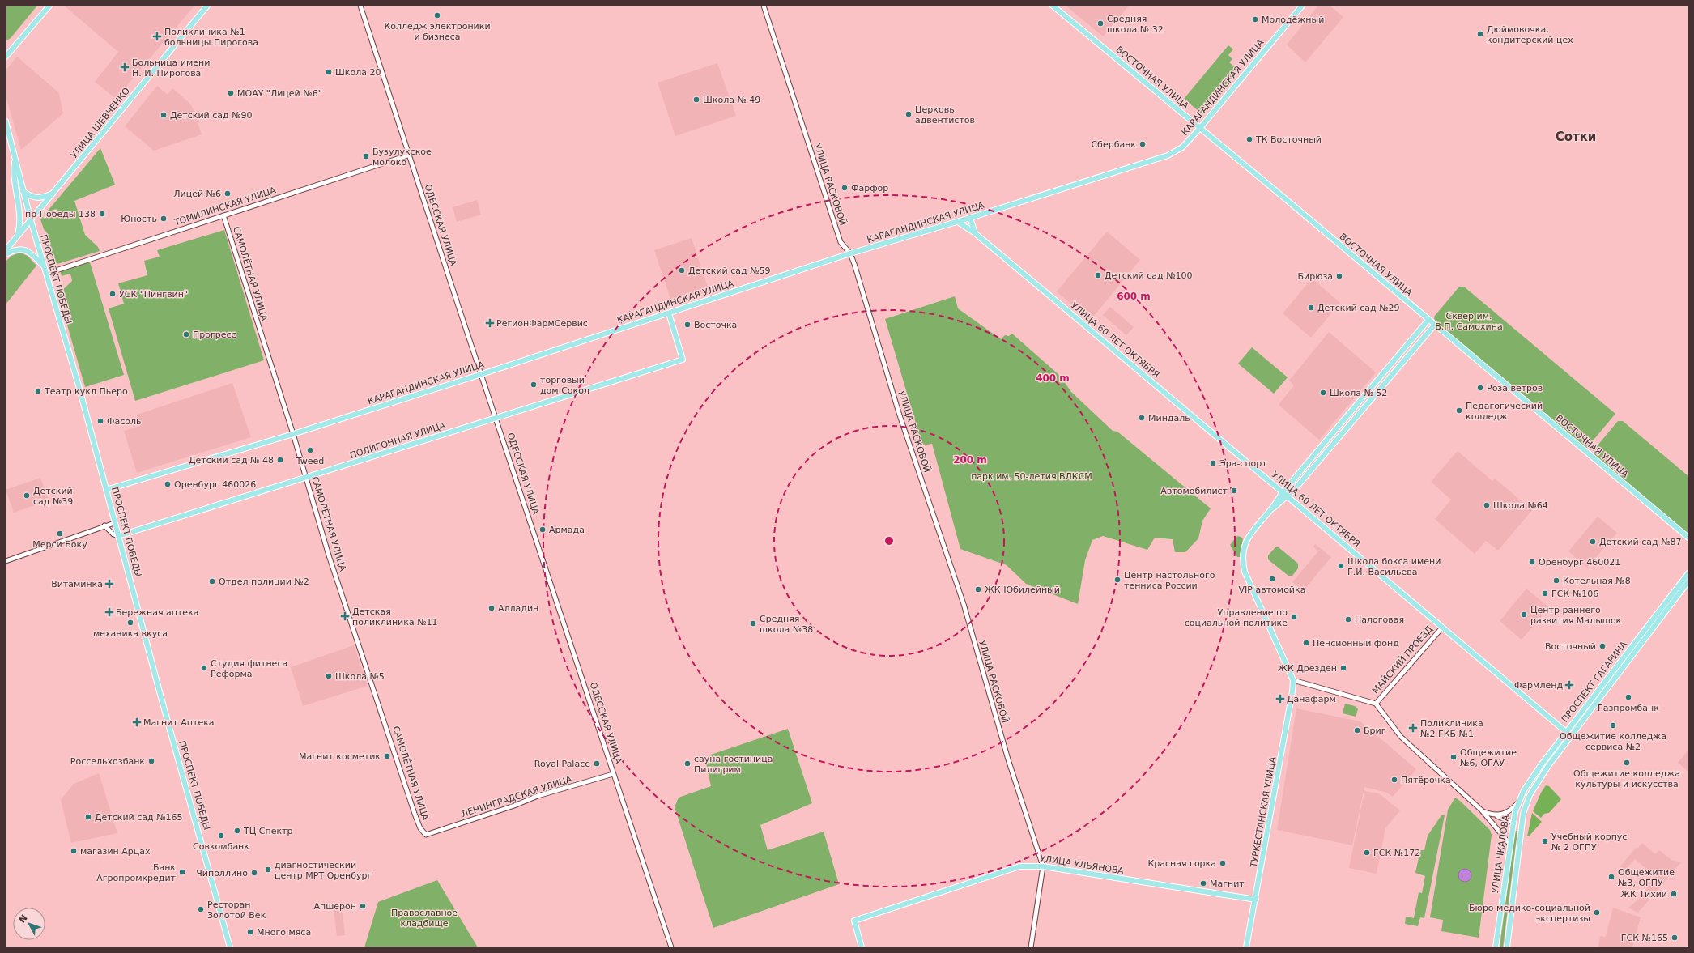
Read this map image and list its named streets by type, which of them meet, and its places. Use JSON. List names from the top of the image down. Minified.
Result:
{"streets":{"main road":["ВОСТОЧНАЯ УЛИЦА","КАРАГАНДИНСКАЯ УЛИЦА","УЛИЦА ШЕВЧЕНКО","ПРОСПЕКТ ПОБЕДЫ","УЛИЦА 60 ЛЕТ ОКТЯБРЯ","ПОЛИГОННАЯ УЛИЦА","ПРОСПЕКТ ГАГАРИНА","ТУРКЕСТАНСКАЯ УЛИЦА","УЛИЦА ЧКАЛОВА","УЛИЦА УЛЬЯНОВА"],"street":["УЛИЦА РАСКОВОЙ","ТОМИЛИНСКАЯ УЛИЦА","ОДЕССКАЯ УЛИЦА","САМОЛЁТНАЯ УЛИЦА","МАЙСКИЙ ПРОЕЗД","ЛЕНИНГРАДСКАЯ УЛИЦА"]},"crossings":[["ВОСТОЧНАЯ УЛИЦА","КАРАГАНДИНСКАЯ УЛИЦА"],["КАРАГАНДИНСКАЯ УЛИЦА","УЛИЦА РАСКОВОЙ"],["КАРАГАНДИНСКАЯ УЛИЦА","ОДЕССКАЯ УЛИЦА"],["КАРАГАНДИНСКАЯ УЛИЦА","САМОЛЁТНАЯ УЛИЦА"],["КАРАГАНДИНСКАЯ УЛИЦА","ПРОСПЕКТ ПОБЕДЫ"],["КАРАГАНДИНСКАЯ УЛИЦА","УЛИЦА 60 ЛЕТ ОКТЯБРЯ"],["КАРАГАНДИНСКАЯ УЛИЦА","ПОЛИГОННАЯ УЛИЦА"],["УЛИЦА ШЕВЧЕНКО","ПРОСПЕКТ ПОБЕДЫ"],["УЛИЦА РАСКОВОЙ","УЛИЦА УЛЬЯНОВА"],["ТОМИЛИНСКАЯ УЛИЦА","ОДЕССКАЯ УЛИЦА"],["ТОМИЛИНСКАЯ УЛИЦА","САМОЛЁТНАЯ УЛИЦА"],["ТОМИЛИНСКАЯ УЛИЦА","ПРОСПЕКТ ПОБЕДЫ"],["ОДЕССКАЯ УЛИЦА","ПОЛИГОННАЯ УЛИЦА"],["ОДЕССКАЯ УЛИЦА","ЛЕНИНГРАДСКАЯ УЛИЦА"],["САМОЛЁТНАЯ УЛИЦА","ПОЛИГОННАЯ УЛИЦА"],["САМОЛЁТНАЯ УЛИЦА","ЛЕНИНГРАДСКАЯ УЛИЦА"],["ПРОСПЕКТ ПОБЕДЫ","ПОЛИГОННАЯ УЛИЦА"],["УЛИЦА 60 ЛЕТ ОКТЯБРЯ","МАЙСКИЙ ПРОЕЗД"],["УЛИЦА 60 ЛЕТ ОКТЯБРЯ","ПРОСПЕКТ ГАГАРИНА"],["ПРОСПЕКТ ГАГАРИНА","УЛИЦА ЧКАЛОВА"],["ТУРКЕСТАНСКАЯ УЛИЦА","УЛИЦА УЛЬЯНОВА"]],"districts":["Сотки"],"parks":["Сквер им. В.П. Самохина","парк им. 50-летия ВЛКСМ","Православное кладбище"],"places":{"other":["Колледж электроники и бизнеса","Молодёжный","Средняя школа № 32","Дюймовочка, кондитерский цех","Школа 20","МОАУ \"Лицей №6\"","Школа № 49","Церковь адвентистов","Детский сад №90","ТК Восточный","Сбербанк","Бузулукское молоко","Фарфор","Лицей №6","пр Победы 138","Юность","Детский сад №59","Детский сад №100","Бирюза","УСК \"Пингвин\"","Детский сад №29","Восточка","Прогресс","торговый дом Сокол","Роза ветров","Театр кукл Пьеро","Школа № 52","Педагогический колледж","Миндаль","Фасоль","Tweed","Детский сад № 48","Эра-спорт","Оренбург 460026","Автомобилист","Детский сад №39","Школа №64","Армада","Мерси Боку","Детский сад №87","Оренбург 460021","Школа бокса имени Г.И. Васильева","VIP автомойка","Центр настольного тенниса России","Котельная №8","Отдел полиции №2","ЖК Юбилейный","ГСК №106","Алладин","Центр раннего развития Малышок","Управление по социальной политике","Налоговая","механика вкуса","Средняя школа №38","Пенсионный фонд","Восточный","Студия фитнеса Реформа","ЖК Дрезден","Школа №5","Газпромбанк","Общежитие колледжа сервиса №2","Бриг","Магнит косметик","Общежитие №6, ОГАУ","Россельхозбанк","Общежитие колледжа культуры и искусства","Royal Palace","сауна гостиница Пилигрим","Пятёрочка","Детский сад №165","ТЦ Спектр","Совкомбанк","Учебный корпус № 2 ОГПУ","магазин Арцах","ГСК №172","Красная горка","диагностический центр МРТ Оренбург","Банк Агропромкредит","Чиполлино","Общежитие №3, ОГПУ","Магнит","ЖК Тихий","Апшерон","Ресторан Золотой Век","Бюро медико-социальной экспертизы","Много мяса","ГСК №165"],"health":["Поликлиника №1 больницы Пирогова","Больница имени Н. И. Пирогова","РегионФармСервис","Витаминка","Бережная аптека","Детская поликлиника №11","Фармленд","Данафарм","Магнит Аптека","Поликлиника №2 ГКБ №1"]},"north":"top left","rings":["600 m","400 m","200 m"]}
